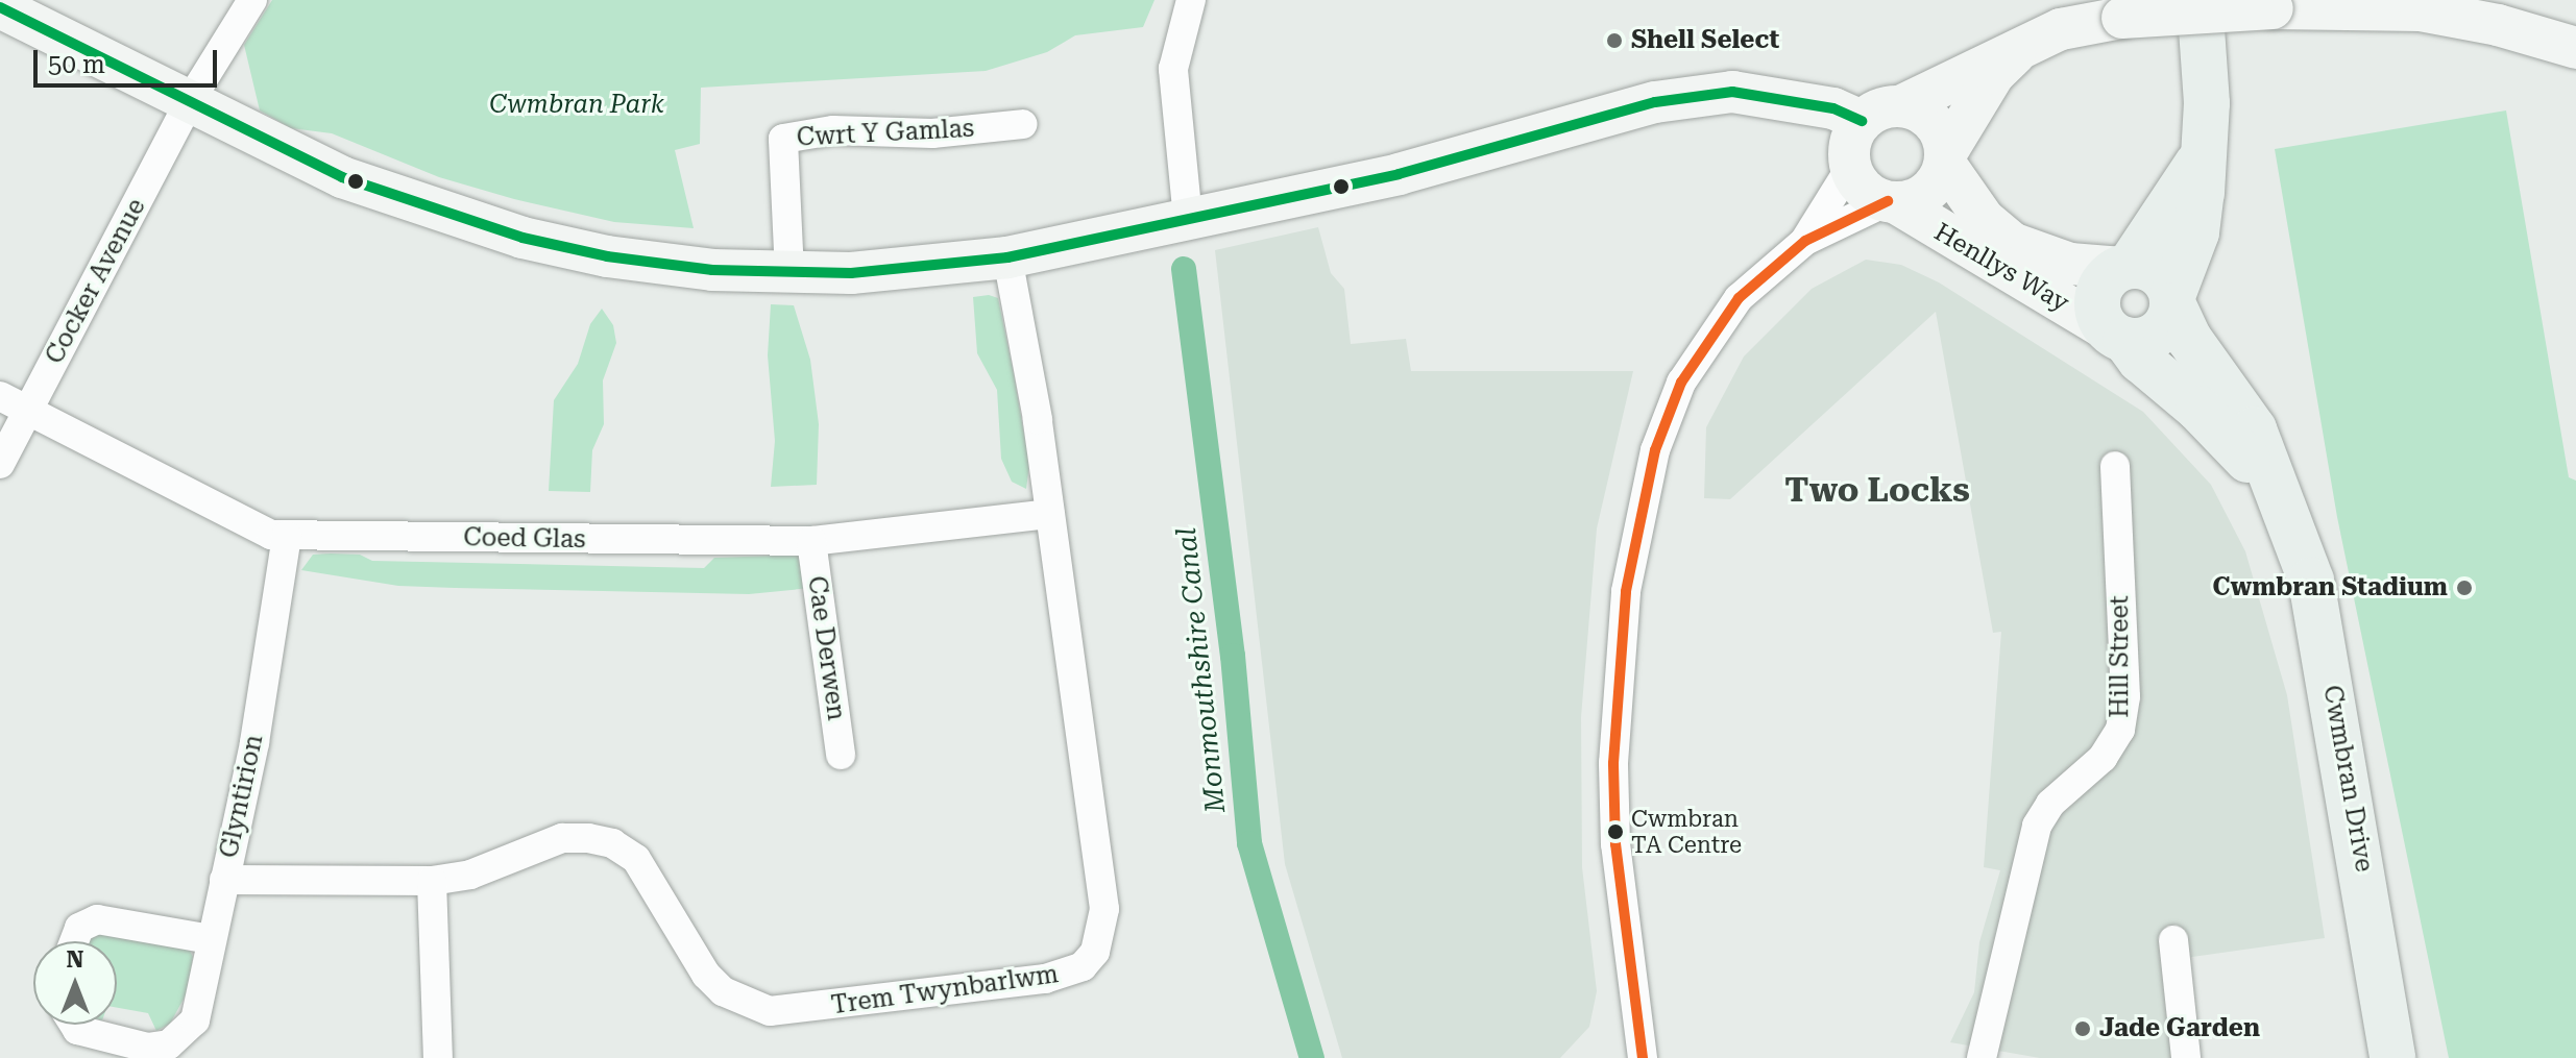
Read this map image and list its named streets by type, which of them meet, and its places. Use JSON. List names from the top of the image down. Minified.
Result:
{"streets":{"main road":["Cwmbran Drive"],"street":["Cwrt Y Gamlas","Henllys Way","Cocker Avenue","Coed Glas","Cae Derwen","Hill Street","Glyntirion","Trem Twynbarlwm"]},"crossings":[["Henllys Way","Cwmbran Drive"],["Cocker Avenue","Coed Glas"],["Coed Glas","Cae Derwen"],["Coed Glas","Glyntirion"],["Coed Glas","Trem Twynbarlwm"],["Glyntirion","Trem Twynbarlwm"]],"districts":["Two Locks"],"water":["Monmouthshire Canal"],"parks":["Cwmbran Park"],"places":["Shell Select","Cwmbran Stadium","Cwmbran TA Centre","Jade Garden"],"scale_bar":"50 m","north":"top"}
